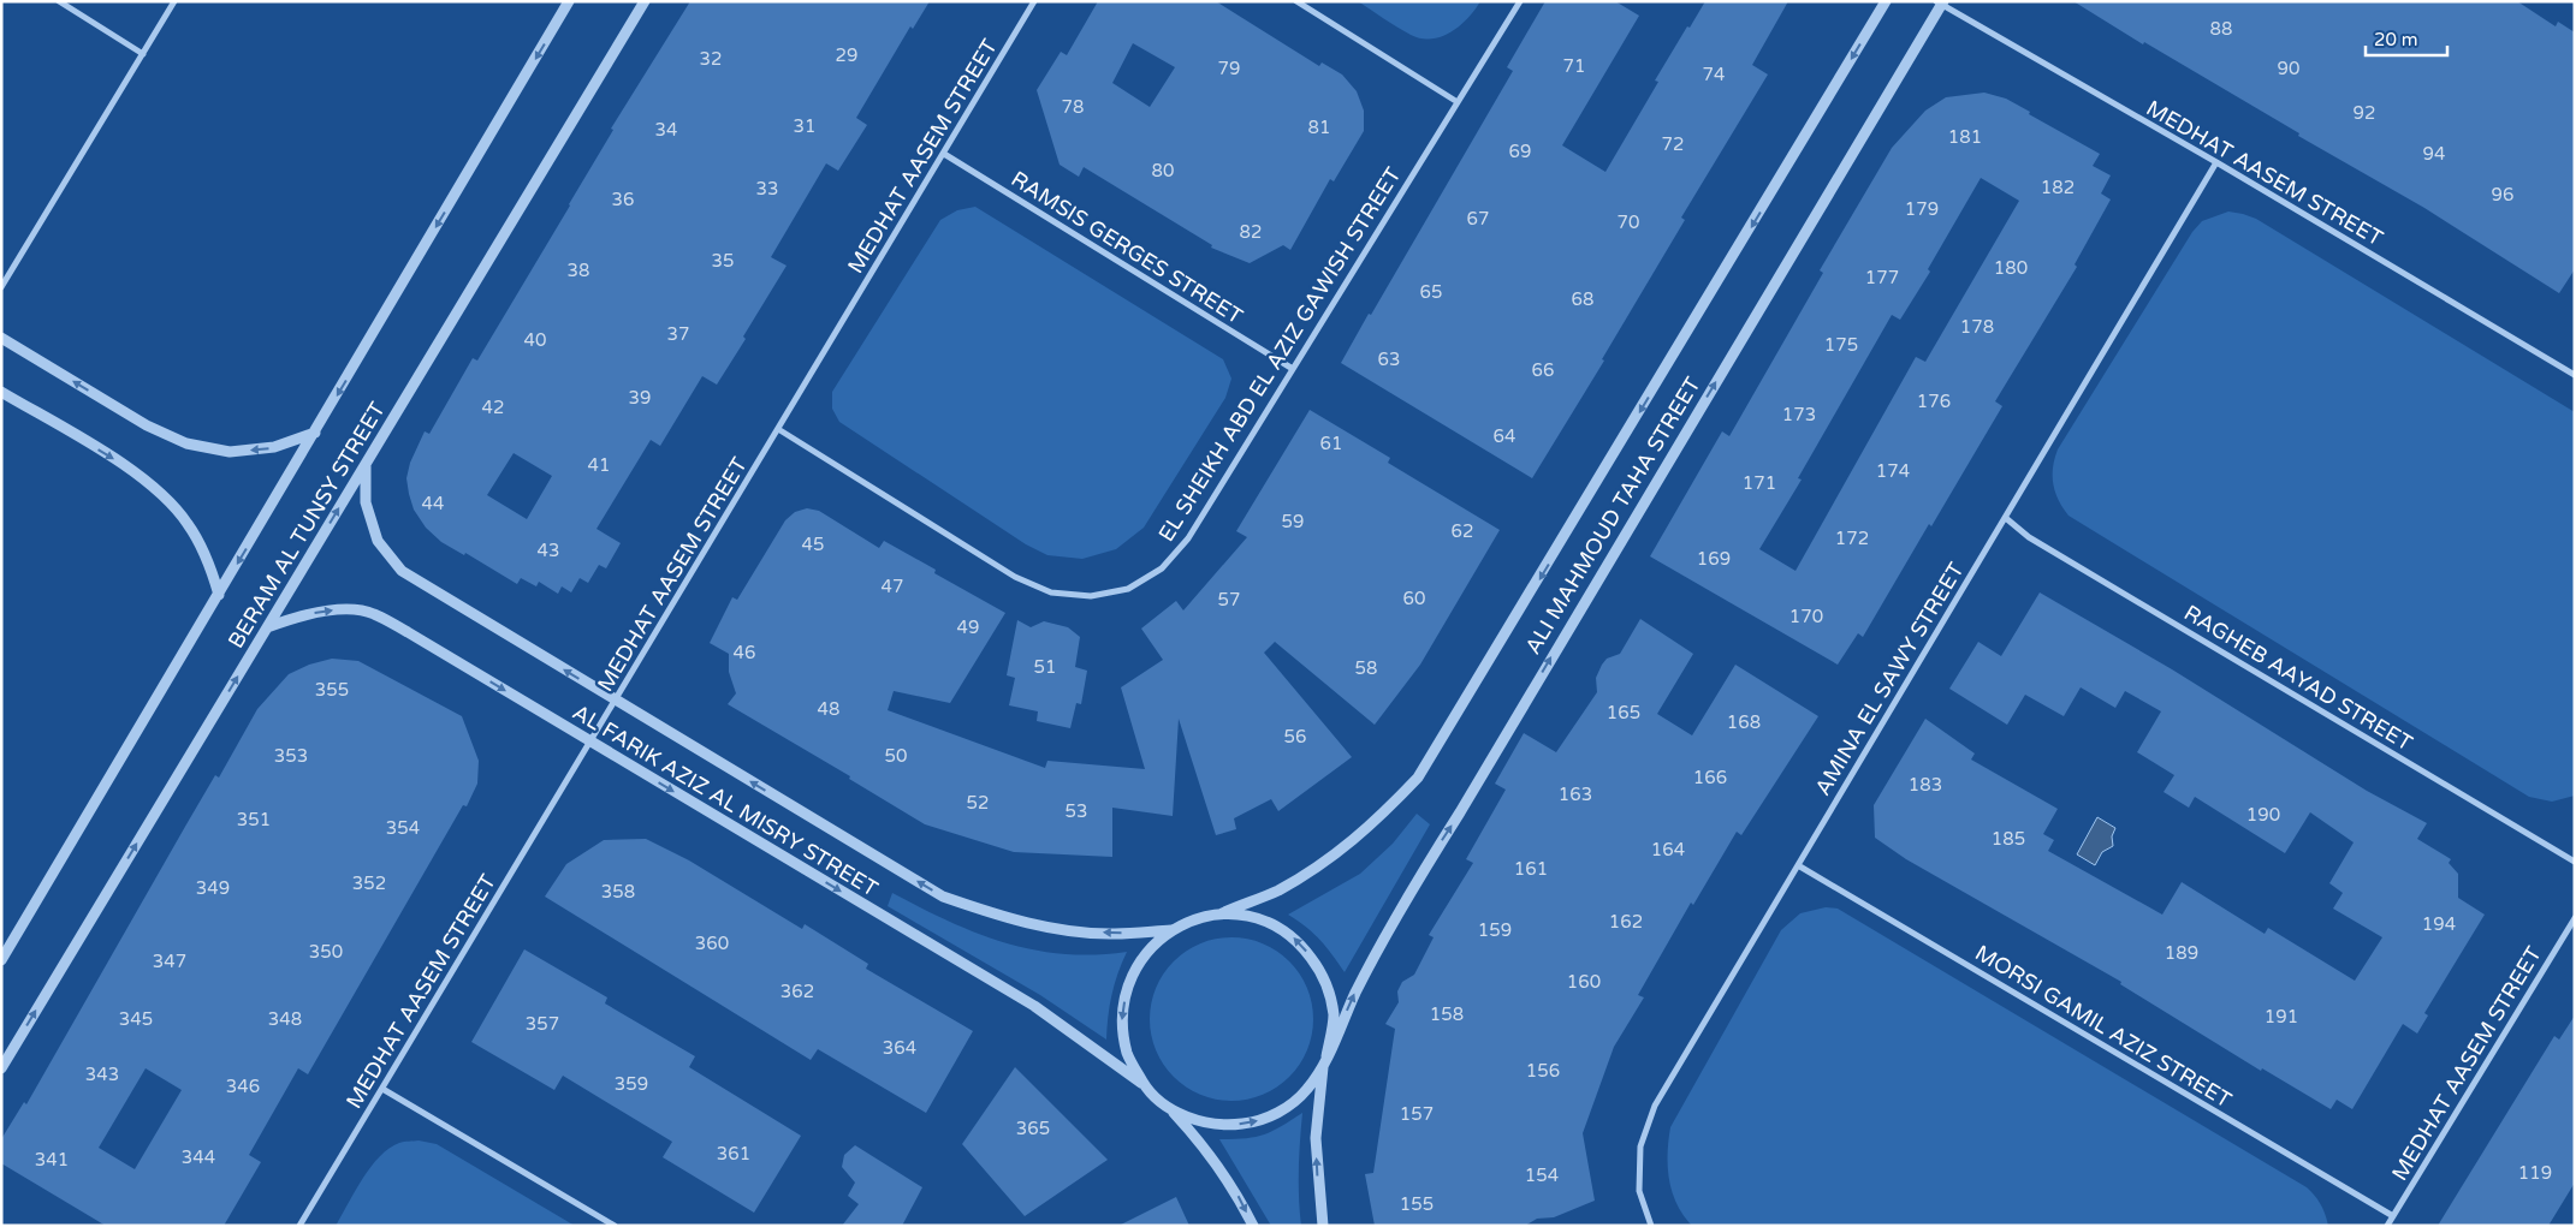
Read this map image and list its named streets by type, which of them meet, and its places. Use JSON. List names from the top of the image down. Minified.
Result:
{"streets":{"street":["MEDHAT AASEM STREET","RAMSIS GERGES STREET","EL SHEIKH ABD EL AZIZ GAWISH STREET","ALI MAHMOUD TAHA STREET","BERAM AL TUNSY STREET","RAGHEB AAYAD STREET","AMINA EL SAWY STREET","AL FARIK AZIZ AL MISRY STREET","MORSI GAMIL AZIZ STREET"]},"crossings":[["MEDHAT AASEM STREET","RAMSIS GERGES STREET"],["MEDHAT AASEM STREET","EL SHEIKH ABD EL AZIZ GAWISH STREET"],["MEDHAT AASEM STREET","ALI MAHMOUD TAHA STREET"],["MEDHAT AASEM STREET","AMINA EL SAWY STREET"],["MEDHAT AASEM STREET","AL FARIK AZIZ AL MISRY STREET"],["MEDHAT AASEM STREET","MORSI GAMIL AZIZ STREET"],["RAMSIS GERGES STREET","EL SHEIKH ABD EL AZIZ GAWISH STREET"],["ALI MAHMOUD TAHA STREET","AL FARIK AZIZ AL MISRY STREET"],["BERAM AL TUNSY STREET","AL FARIK AZIZ AL MISRY STREET"],["RAGHEB AAYAD STREET","AMINA EL SAWY STREET"],["AMINA EL SAWY STREET","MORSI GAMIL AZIZ STREET"]],"house_numbers":["88","29","32","71","79","90","74","78","92","31","81","34","181","72","69","94","80","182","33","96","36","179","67","70","82","35","180","38","177","65","68","178","37","40","175","63","66","39","176","42","173","64","61","41","174","171","44","59","62","172","45","43","169","47","60","57","170","49","46","51","58","355","48","165","168","56","353","50","166","183","163","52","53","190","351","354","185","164","161","352","349","358","162","194","159","360","350","189","347","160","362","158","191","345","348","357","364","156","343","359","346","157","365","361","344","341","119","154","155"],"scale_bar":"20 m"}
